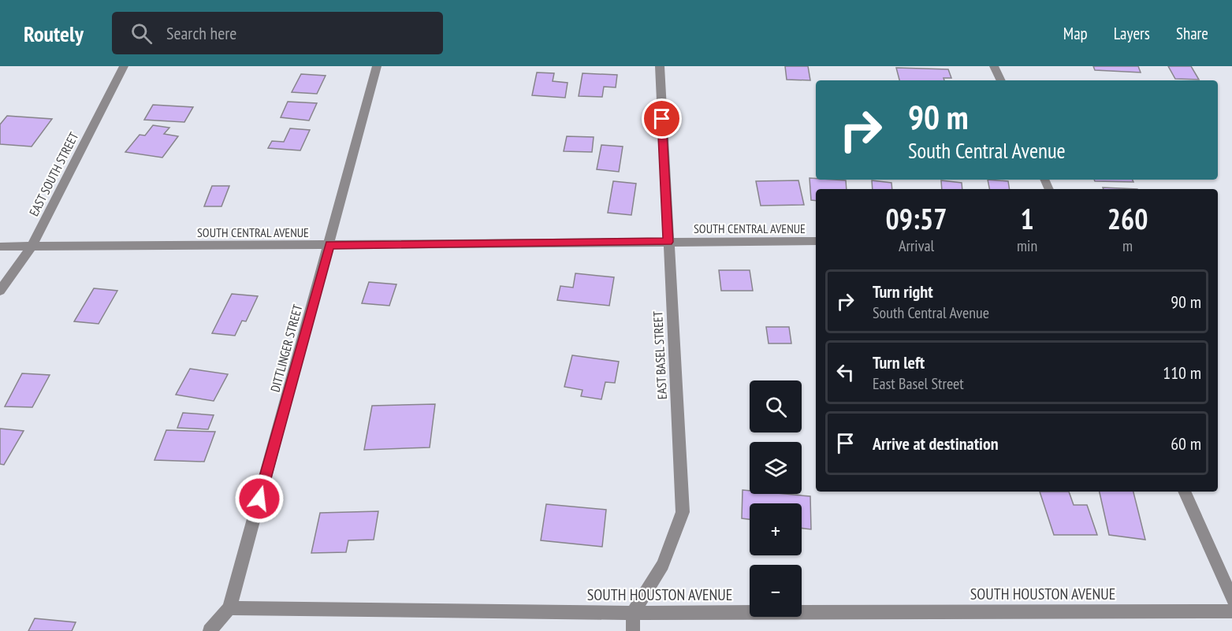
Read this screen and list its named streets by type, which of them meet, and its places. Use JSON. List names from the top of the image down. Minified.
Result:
{"streets":{"street":["EAST SOUTH STREET","SOUTH CENTRAL AVENUE","DITTLINGER STREET","EAST BASEL STREET","SOUTH HOUSTON AVENUE"]},"crossings":[["EAST SOUTH STREET","SOUTH CENTRAL AVENUE"],["SOUTH CENTRAL AVENUE","DITTLINGER STREET"],["SOUTH CENTRAL AVENUE","EAST BASEL STREET"],["DITTLINGER STREET","SOUTH HOUSTON AVENUE"],["EAST BASEL STREET","SOUTH HOUSTON AVENUE"]],"page":{"header":"Routely","search":"Search here","nav":["Map","Layers","Share"],"turn":["90 m","South Central Avenue"],"eta":["09:57","Arrival","1","min","260","m"],"list":[{"name":"Turn right","note":"South Central Avenue","value":"90 m"},{"name":"Turn left","note":"East Basel Street","value":"110 m"},{"name":"Arrive at destination","value":"60 m"}],"map_buttons":["+","−"]}}
